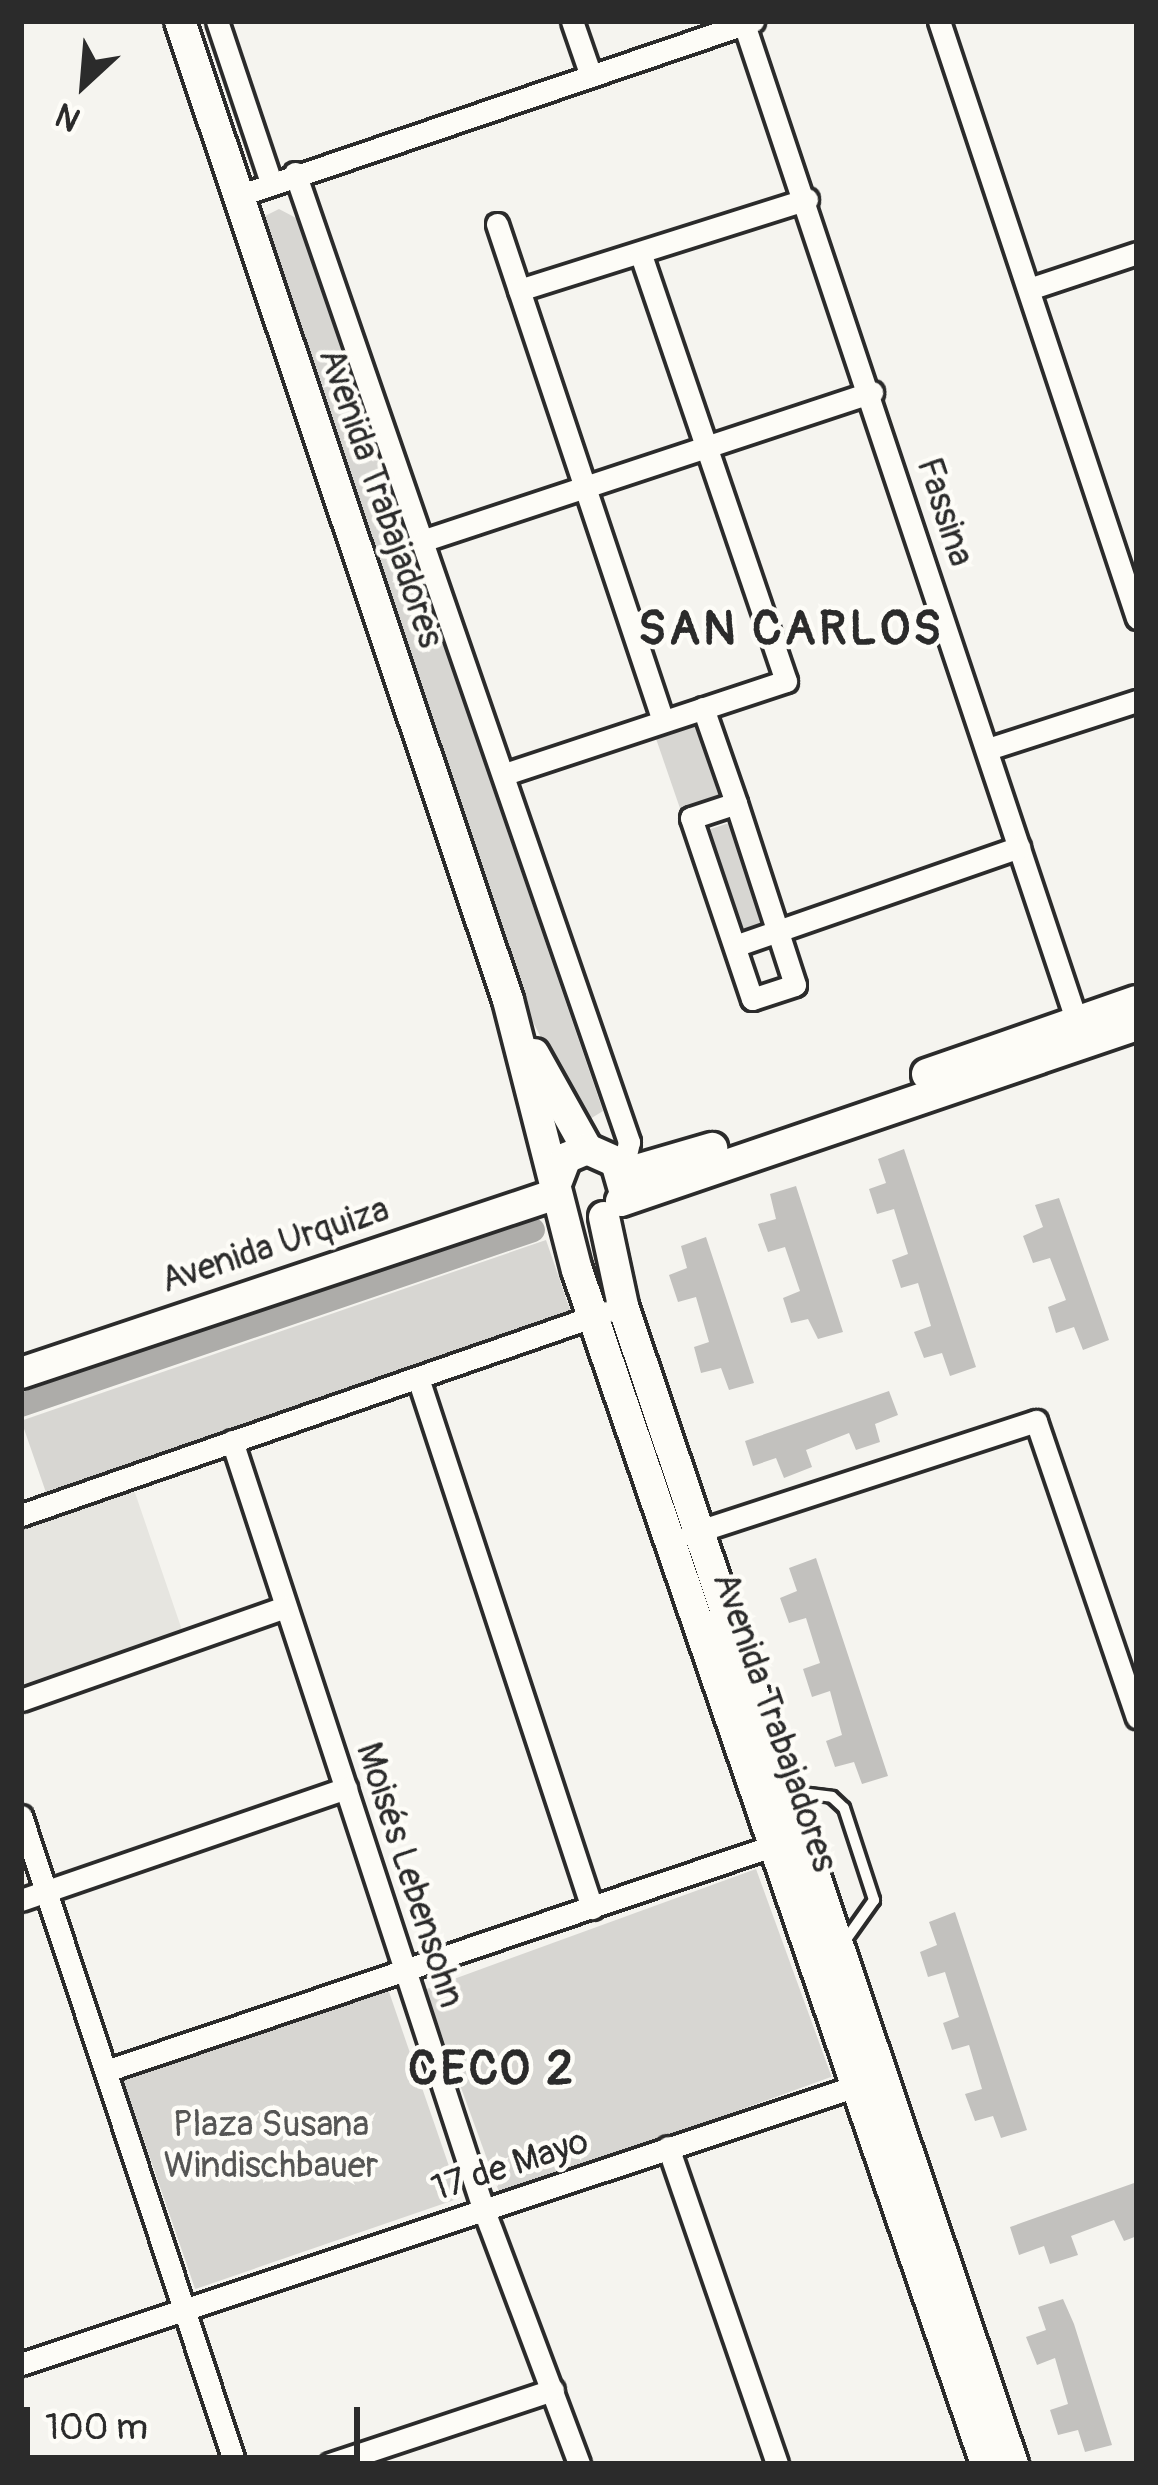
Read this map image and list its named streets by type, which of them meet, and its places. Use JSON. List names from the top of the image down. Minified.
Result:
{"streets":{"main road":["Avenida Trabajadores","Avenida Urquiza"],"street":["Fassina","Moisés Lebensohn","17 de Mayo"]},"crossings":[["Avenida Trabajadores","Avenida Urquiza"],["Avenida Trabajadores","17 de Mayo"],["Moisés Lebensohn","17 de Mayo"]],"districts":["SAN CARLOS","CECO 2"],"parks":["Plaza Susana Windischbauer"],"scale_bar":"100 m","north":"bottom left"}
